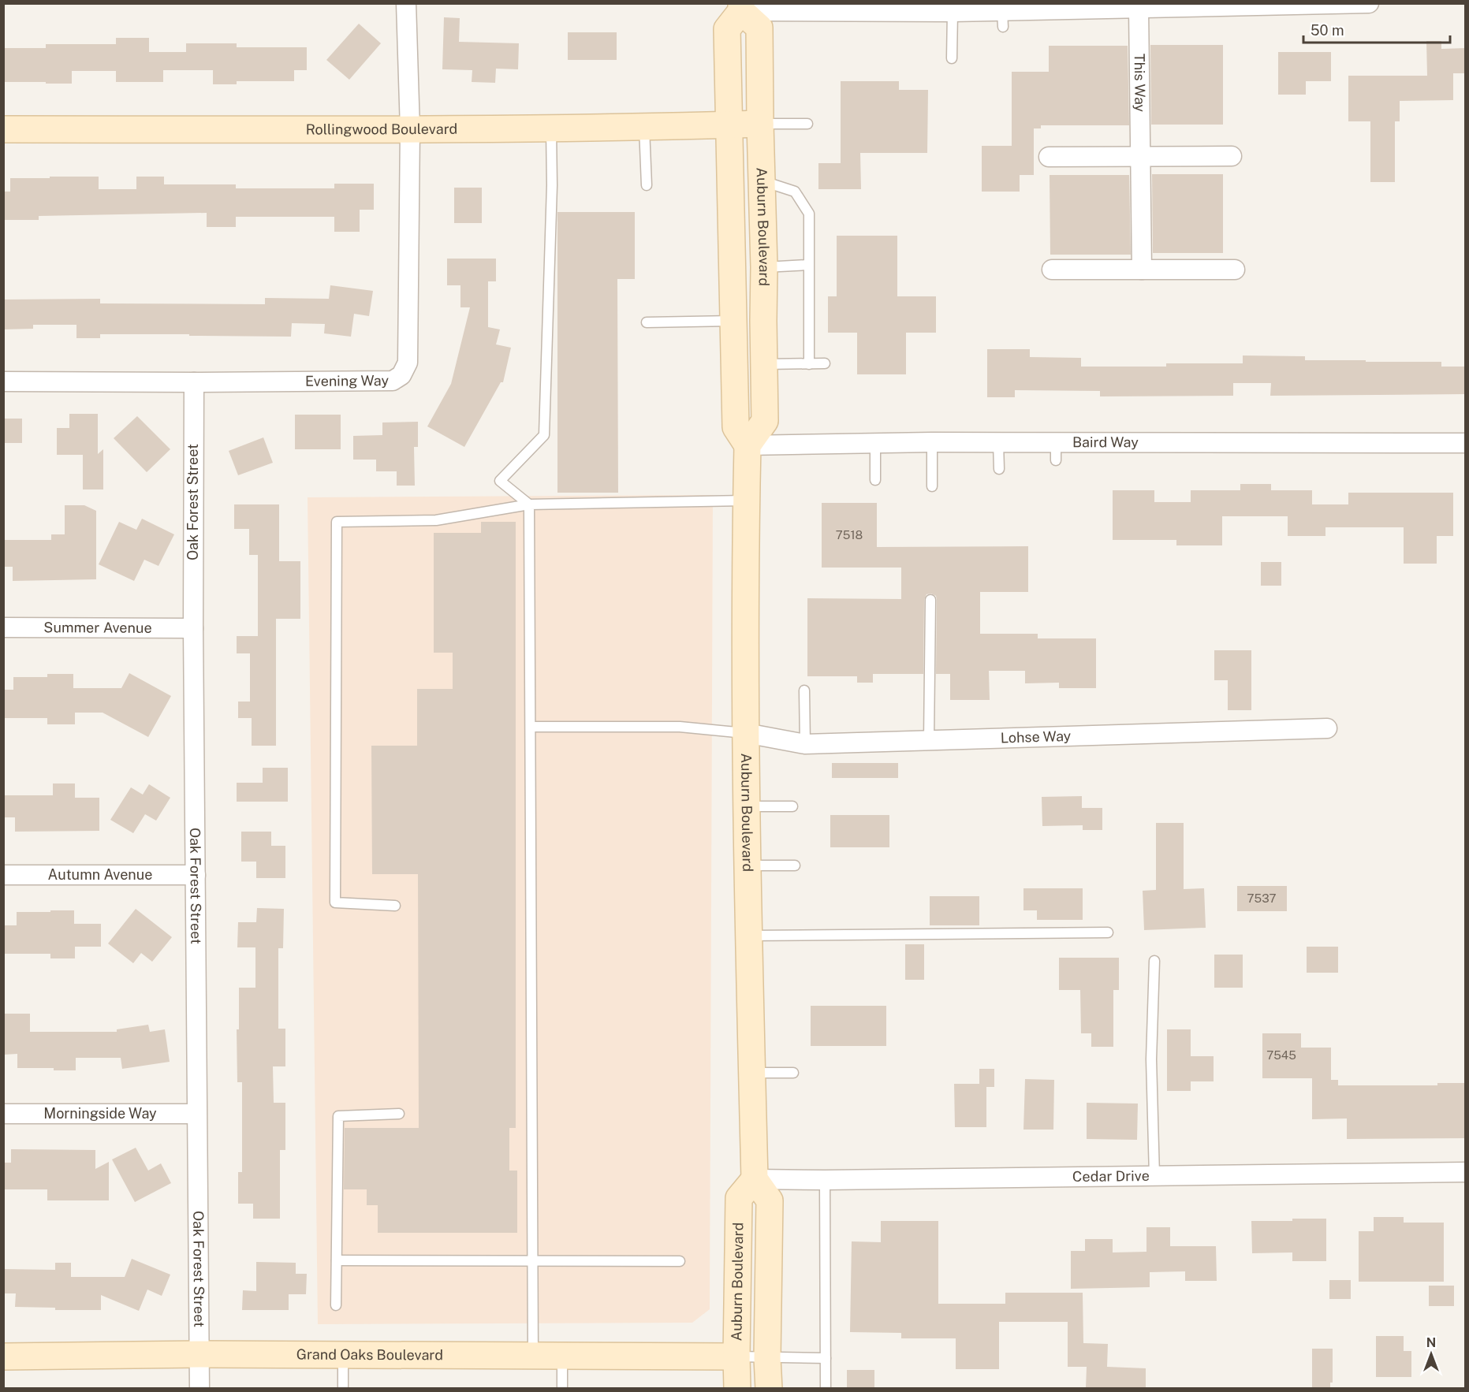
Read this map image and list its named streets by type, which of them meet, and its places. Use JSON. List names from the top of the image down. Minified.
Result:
{"streets":{"main road":["Rollingwood Boulevard","Auburn Boulevard","Grand Oaks Boulevard"],"street":["This Way","Evening Way","Baird Way","Oak Forest Street","Summer Avenue","Lohse Way","Autumn Avenue","Morningside Way","Cedar Drive"]},"crossings":[["Rollingwood Boulevard","Auburn Boulevard"],["Rollingwood Boulevard","Evening Way"],["Auburn Boulevard","Baird Way"],["Auburn Boulevard","Lohse Way"],["Auburn Boulevard","Cedar Drive"],["Auburn Boulevard","Grand Oaks Boulevard"],["Evening Way","Oak Forest Street"],["Oak Forest Street","Summer Avenue"],["Oak Forest Street","Autumn Avenue"],["Oak Forest Street","Morningside Way"],["Oak Forest Street","Grand Oaks Boulevard"]],"house_numbers":["7518","7537","7545"],"scale_bar":"50 m","north":"top"}
